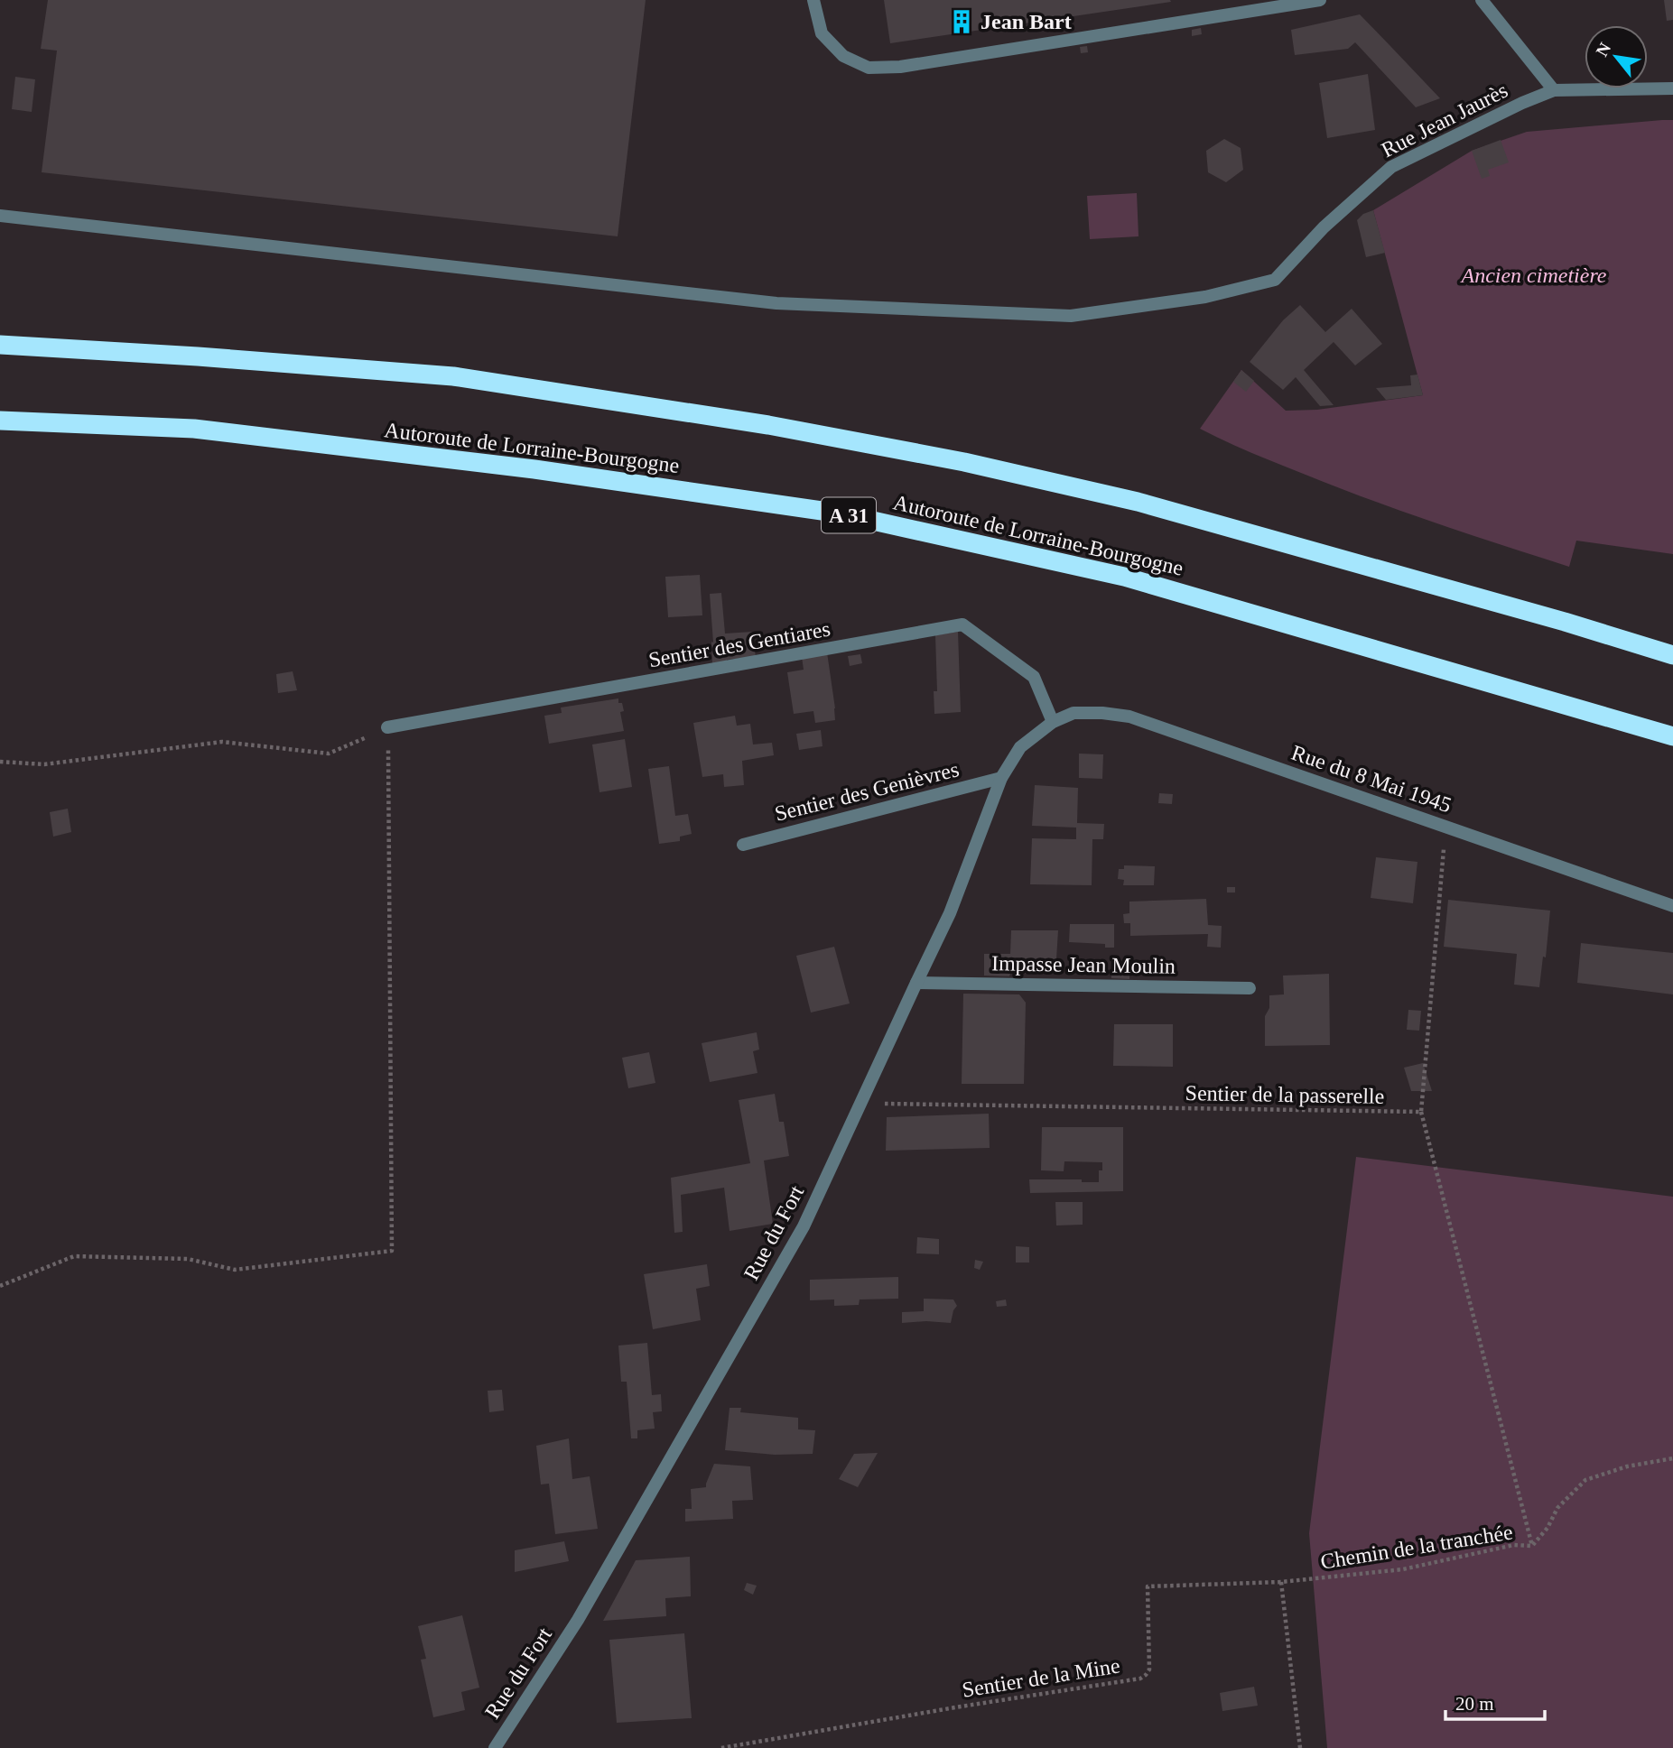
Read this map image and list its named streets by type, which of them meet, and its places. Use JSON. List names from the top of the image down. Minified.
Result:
{"streets":{"highway":["Autoroute de Lorraine-Bourgogne","A 31"],"street":["Rue Jean Jaurès","Sentier des Gentiares","Rue du 8 Mai 1945","Sentier des Genièvres","Impasse Jean Moulin","Rue du Fort"],"path":["Sentier de la passerelle","Chemin de la tranchée","Sentier de la Mine"]},"crossings":[["Sentier des Gentiares","Rue du 8 Mai 1945"],["Sentier des Gentiares","Rue du Fort"],["Rue du 8 Mai 1945","Rue du Fort"],["Sentier des Genièvres","Rue du Fort"],["Impasse Jean Moulin","Rue du Fort"],["Sentier de la passerelle","Rue du Fort"],["Chemin de la tranchée","Sentier de la Mine"]],"parks":["Ancien cimetière"],"places":{"building":["Jean Bart"]},"scale_bar":"20 m","north":"top left"}
